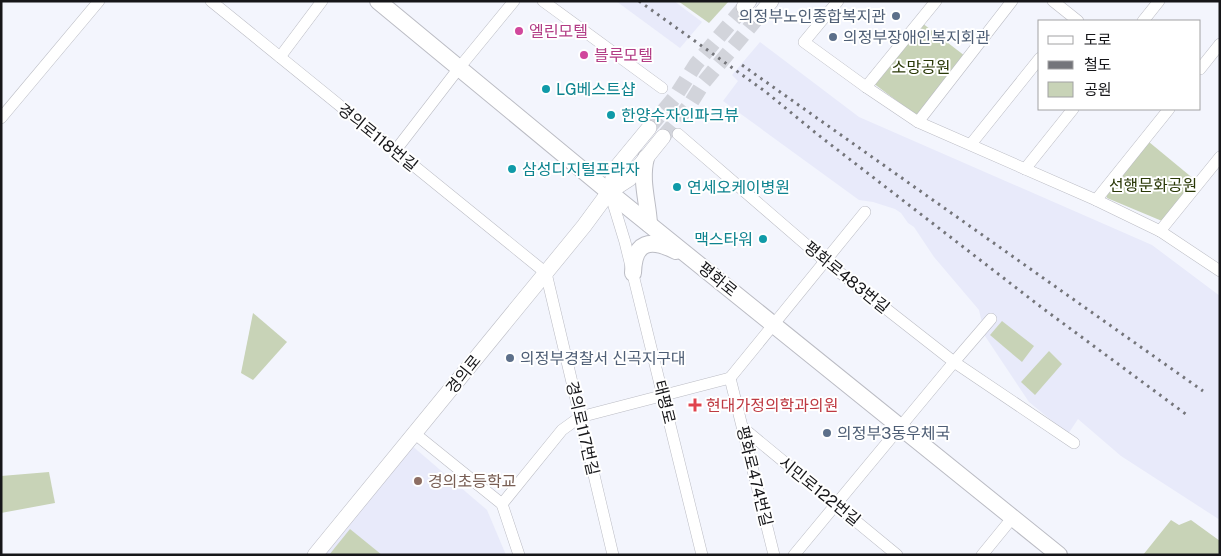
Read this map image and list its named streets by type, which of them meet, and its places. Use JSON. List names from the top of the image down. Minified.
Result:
{"streets":{"main road":["평화로"],"street":["경의로118번길","평화로483번길","경의로","태평로","경의로117번길","평화로474번길","시민로122번길"]},"crossings":[["경의로118번길","경의로"],["경의로118번길","경의로117번길"],["평화로483번길","경의로"],["평화로","경의로"],["평화로","태평로"],["경의로","태평로"],["경의로","경의로117번길"],["평화로474번길","시민로122번길"]],"parks":["소망공원","선행문화공원"],"places":{"other":["의정부노인종합복지관","엘린모텔","의정부장애인복지회관","블루모텔","LG베스트샵","한양수자인파크뷰","삼성디지털프라자","연세오케이병원","맥스타워","의정부경찰서 신곡지구대","의정부3동우체국","경의초등학교"],"health":["현대가정의학과의원"]},"legend":["도로","철도","공원"]}
